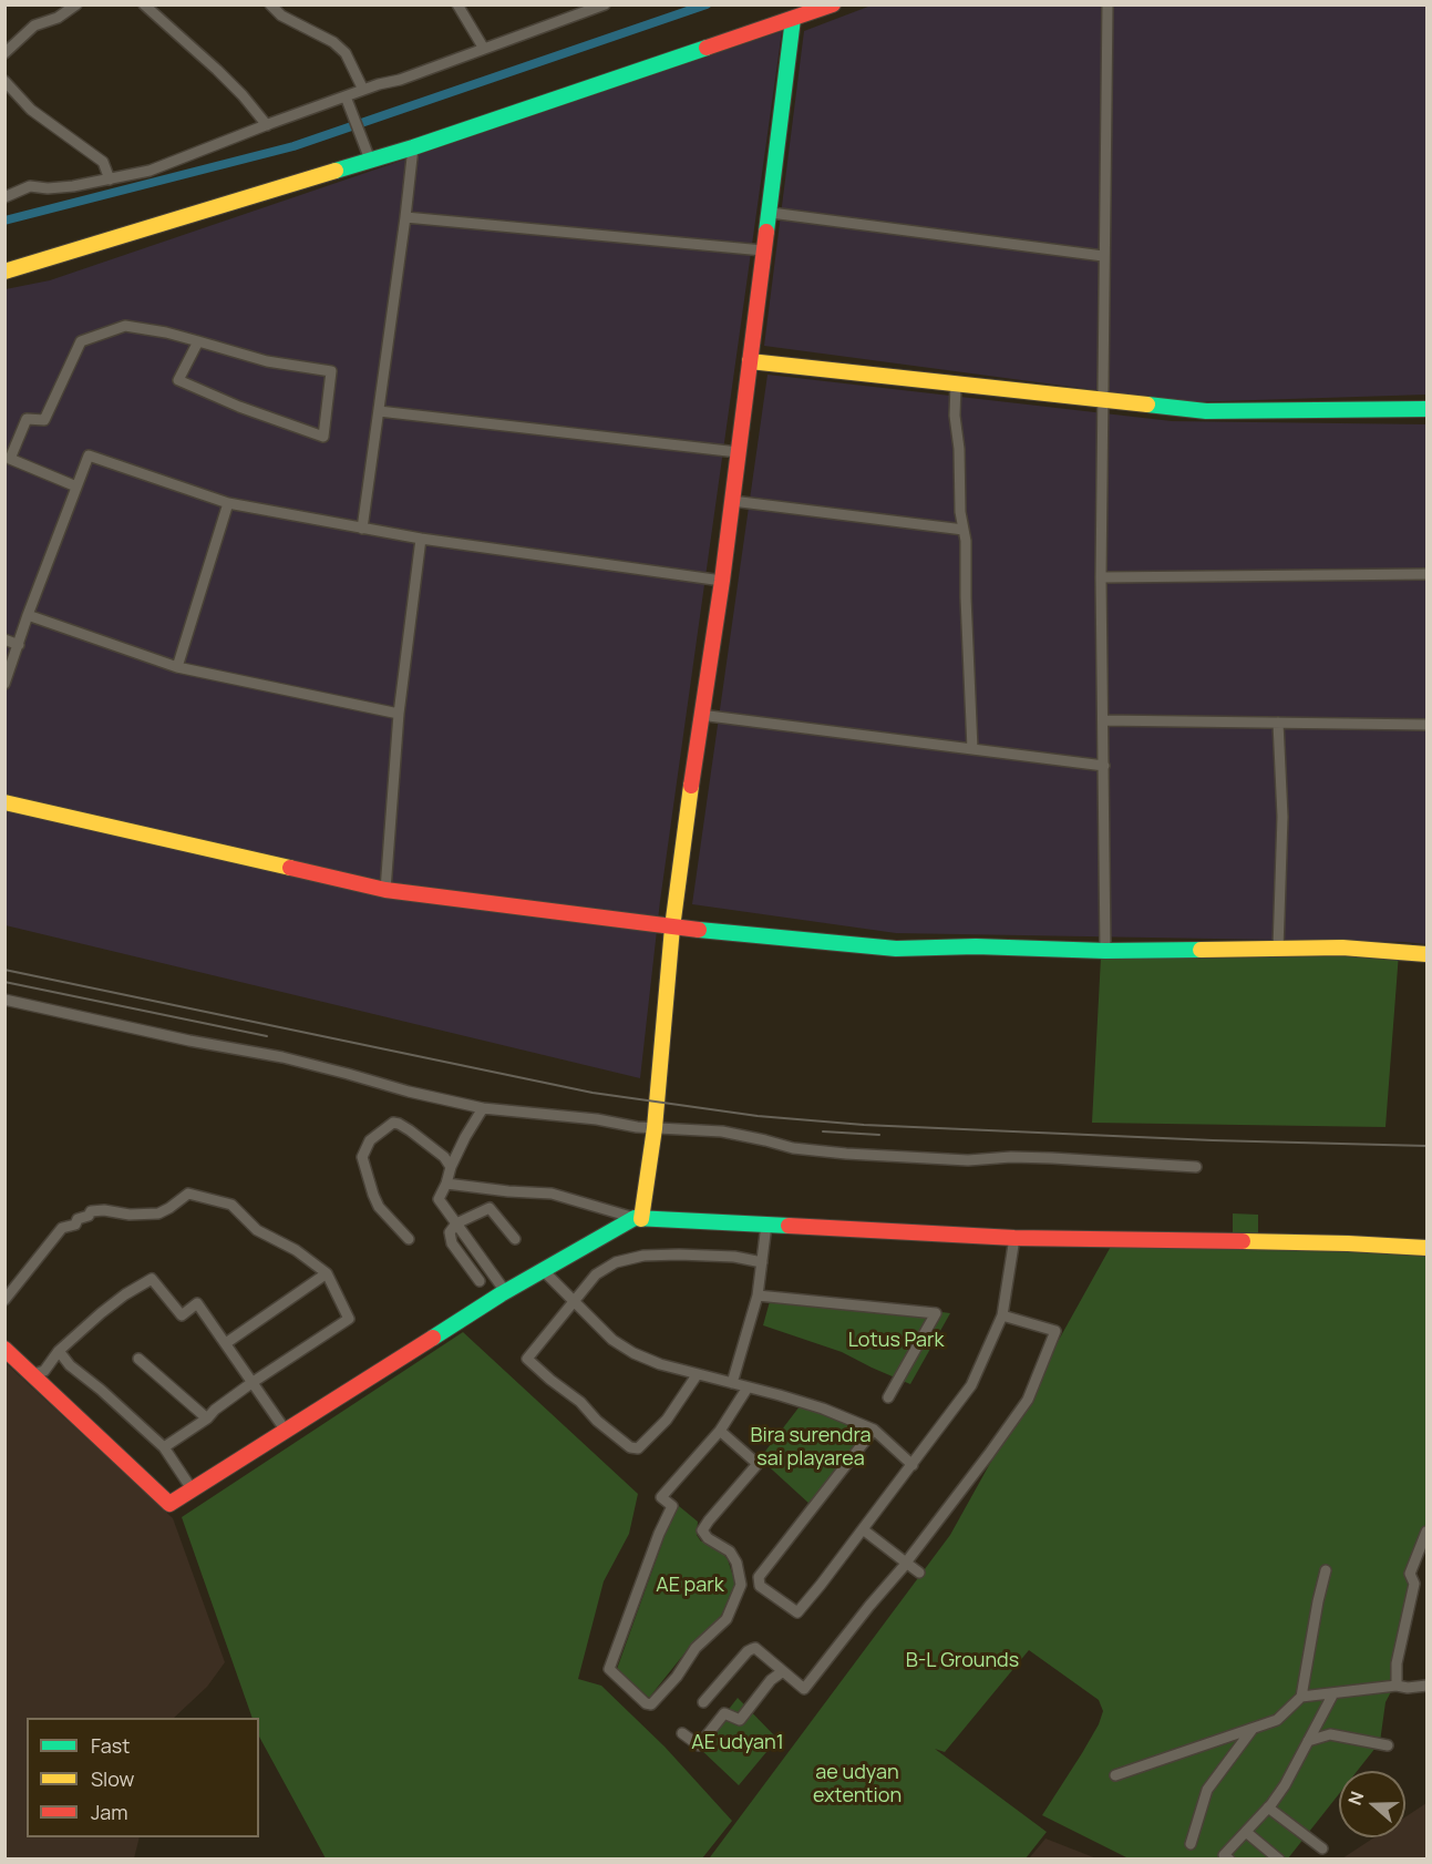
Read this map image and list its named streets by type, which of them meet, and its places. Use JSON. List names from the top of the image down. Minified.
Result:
{"parks":["Lotus Park","Bira surendra sai playarea","AE park","B-L Grounds","AE udyan1","ae udyan extention"],"legend":["Fast","Slow","Jam"],"north":"left"}
